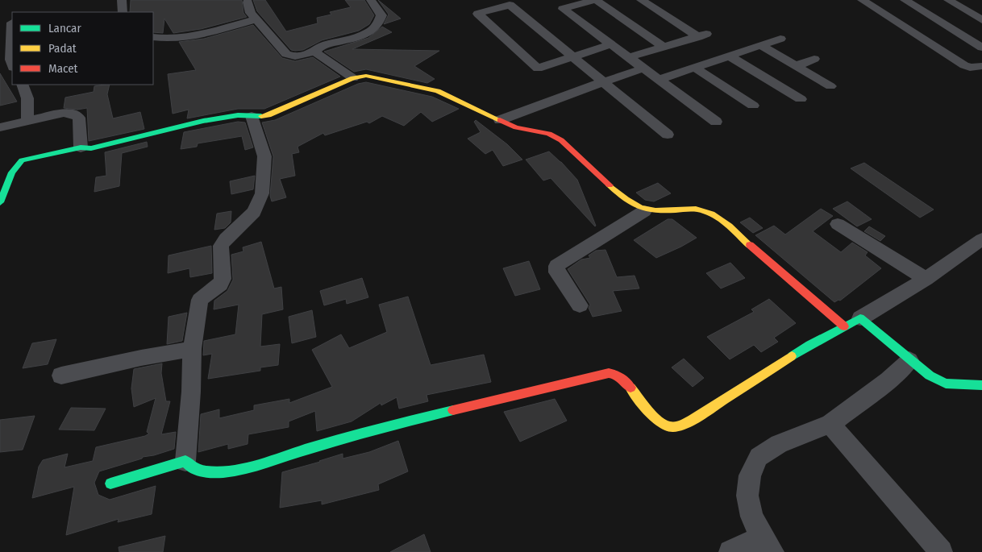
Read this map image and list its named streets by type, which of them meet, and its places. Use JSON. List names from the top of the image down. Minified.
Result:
{"legend":["Lancar","Padat","Macet"]}
